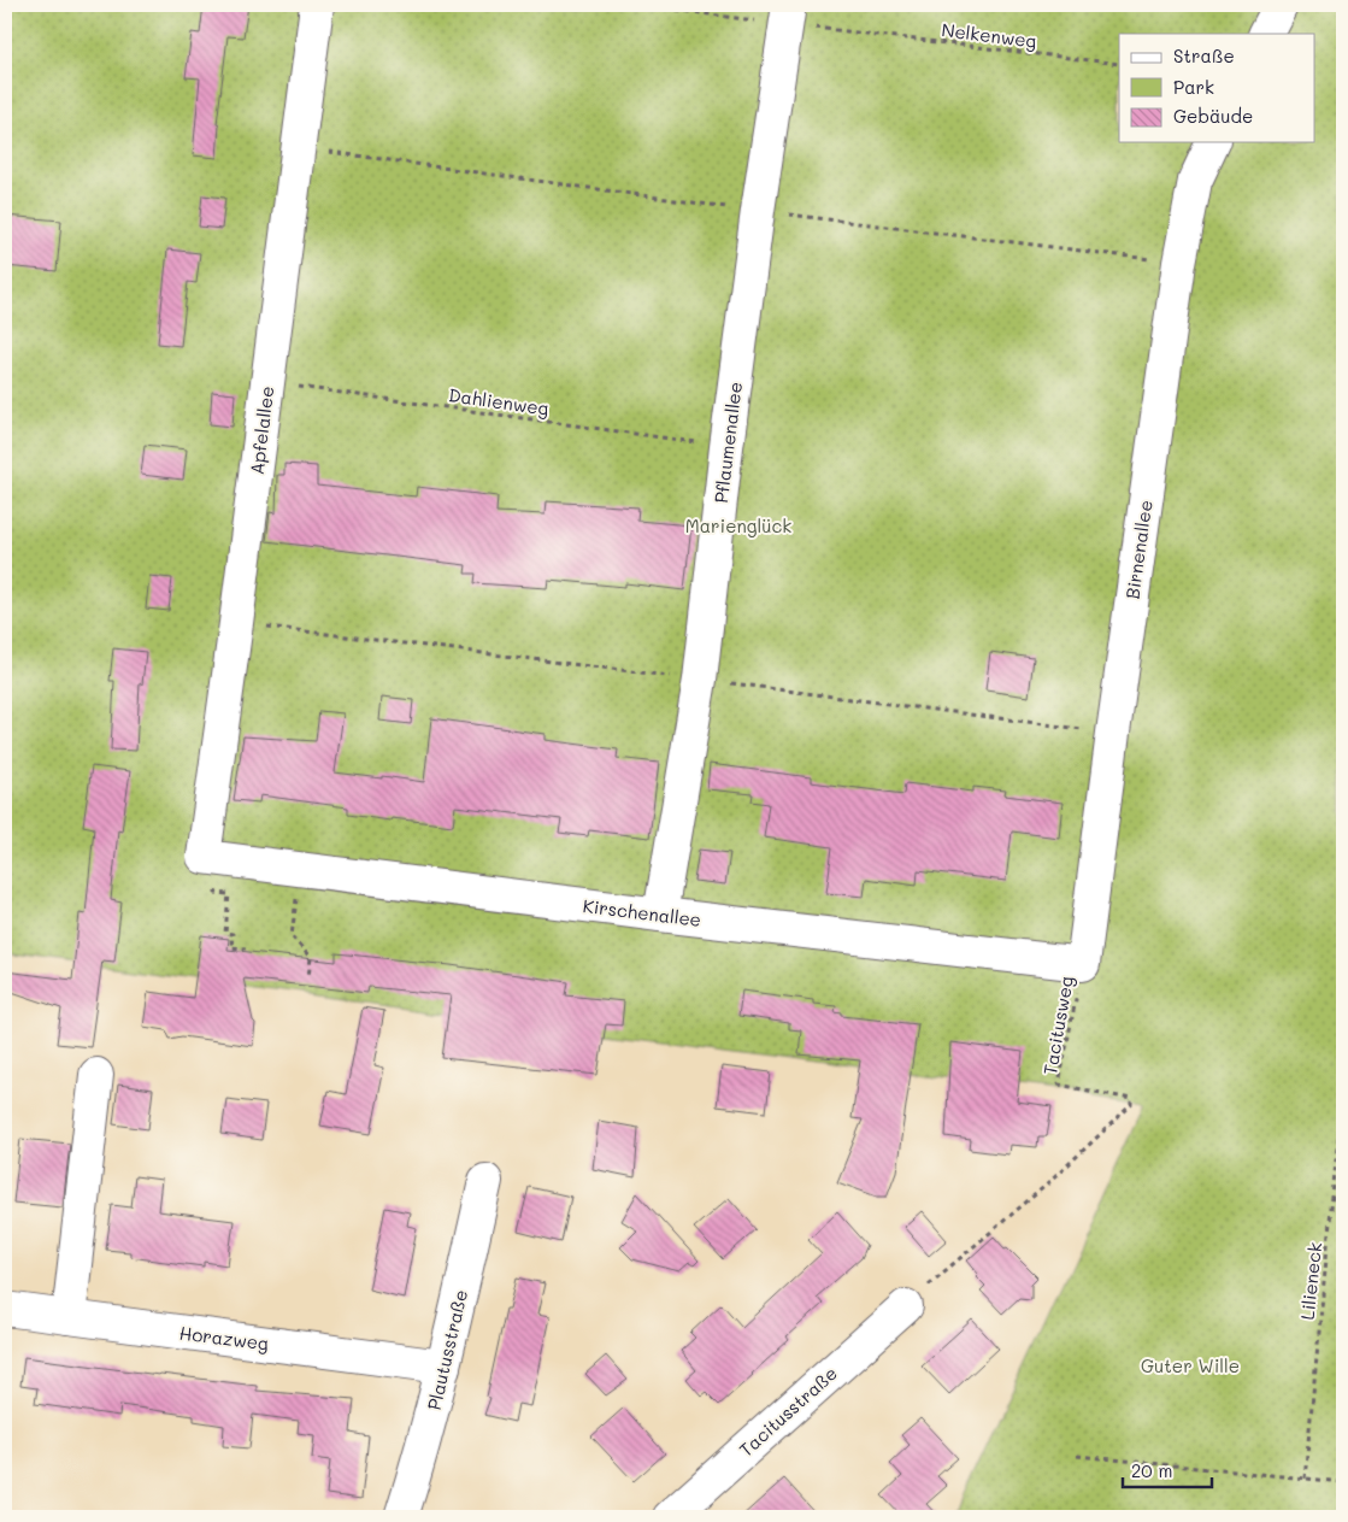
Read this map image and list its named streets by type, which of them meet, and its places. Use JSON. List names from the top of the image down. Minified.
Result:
{"streets":{"street":["Apfelallee","Pflaumenallee","Birnenallee","Kirschenallee","Horazweg","Plautusstraße","Tacitusstraße"],"path":["Nelkenweg","Dahlienweg","Tacitusweg","Lilieneck"]},"crossings":[["Nelkenweg","Pflaumenallee"],["Dahlienweg","Apfelallee"],["Dahlienweg","Pflaumenallee"],["Apfelallee","Kirschenallee"],["Pflaumenallee","Kirschenallee"],["Birnenallee","Kirschenallee"],["Birnenallee","Tacitusweg"],["Kirschenallee","Tacitusweg"],["Tacitusweg","Tacitusstraße"],["Horazweg","Plautusstraße"]],"parks":["Marienglück","Guter Wille"],"legend":["Straße","Park","Gebäude"],"scale_bar":"20 m"}
